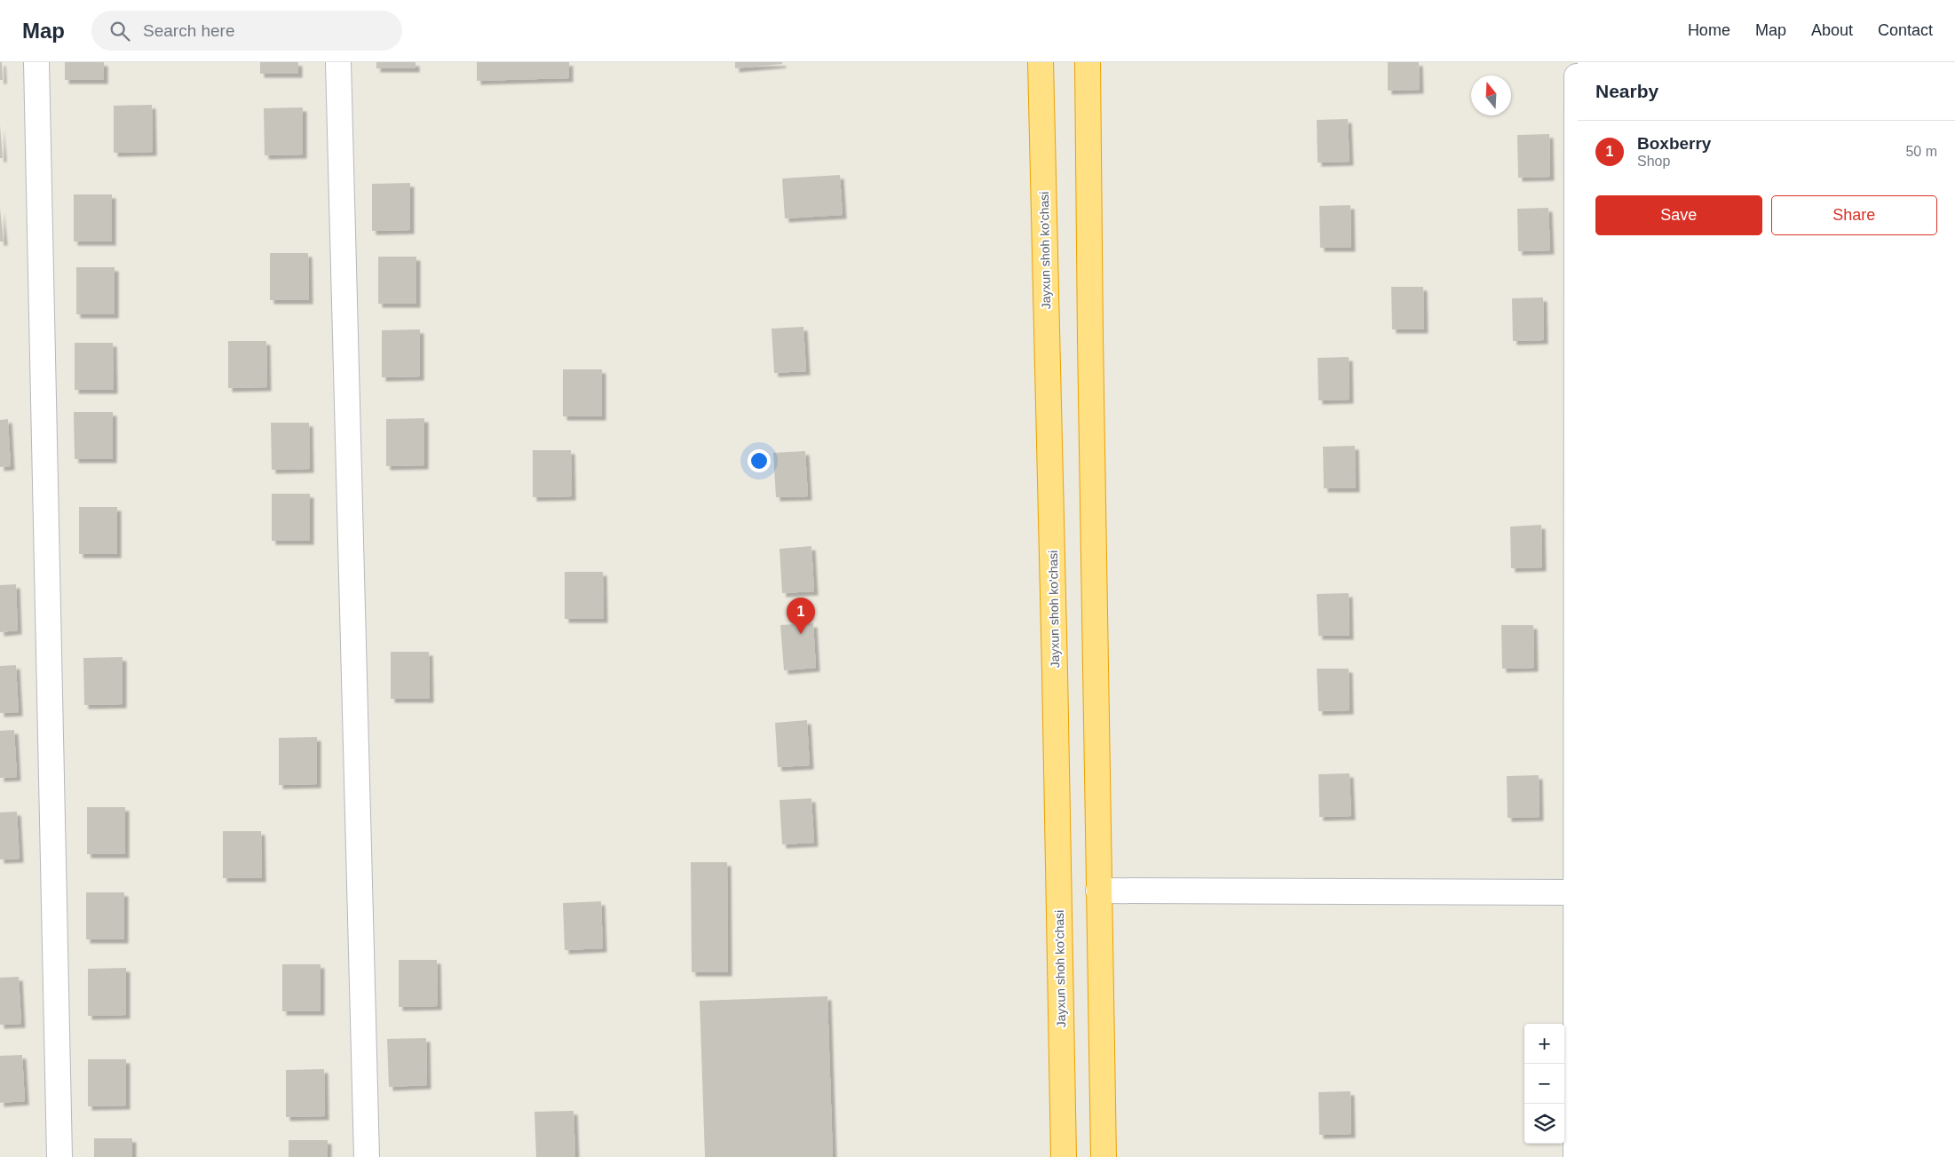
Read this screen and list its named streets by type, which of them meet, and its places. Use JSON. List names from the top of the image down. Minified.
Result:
{"streets":{"highway":["Jayxun shoh ko'chasi"]},"north":"top","page":{"header":"Map","search":"Search here","nav":["Home","Map","About","Contact"],"heading":"Nearby","list":[{"mark":"1","name":"Boxberry","note":"Shop","value":"50 m"}],"buttons":["Save","Share"],"pins":"1","map_buttons":["+","−"]}}
